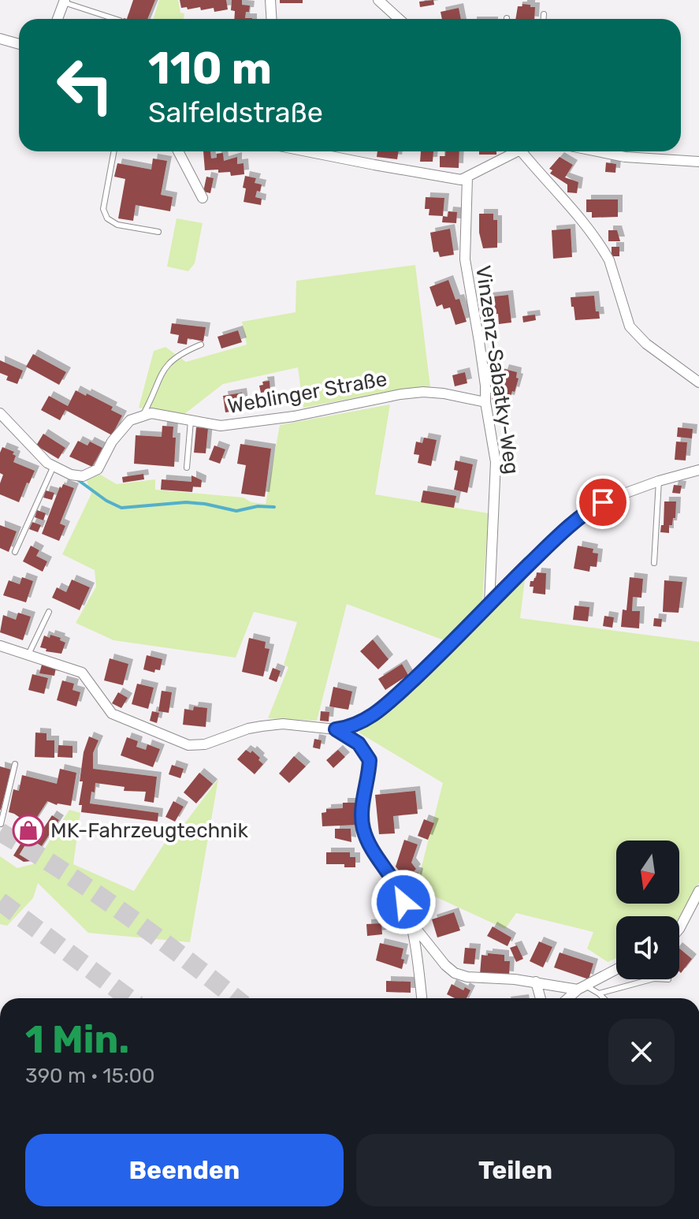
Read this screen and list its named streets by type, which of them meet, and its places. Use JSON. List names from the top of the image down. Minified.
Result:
{"streets":{"street":["Vinzenz-Sabatky-Weg","Weblinger Straße"]},"crossings":[["Vinzenz-Sabatky-Weg","Weblinger Straße"]],"places":{"shop":["MK-Fahrzeugtechnik"]},"north":"bottom","page":{"turn":["110 m","Salfeldstraße"],"heading":["1 Min.","390 m · 15:00"],"buttons":["Beenden","Teilen"]}}
